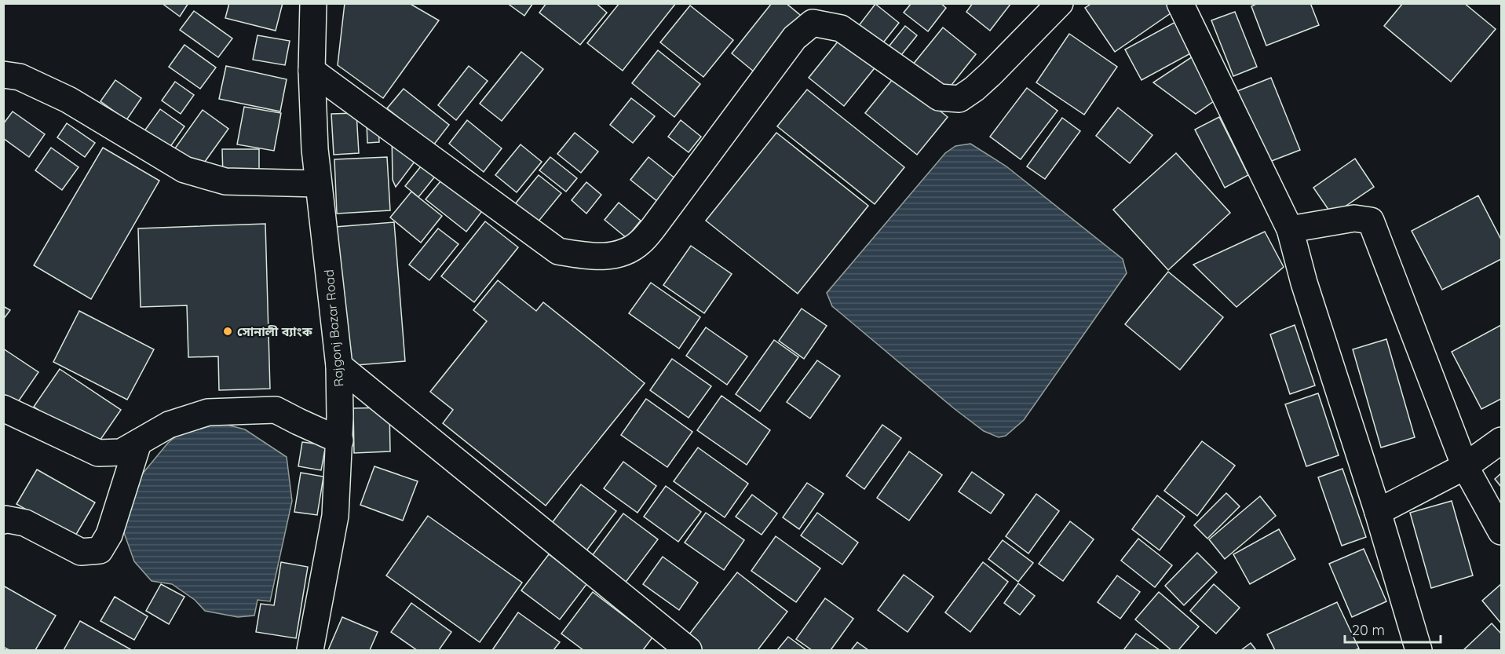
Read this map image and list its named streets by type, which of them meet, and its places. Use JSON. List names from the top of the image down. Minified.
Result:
{"streets":{"street":["Rajgonj Bazar Road"]},"places":["সোনালী ব্যাংক"],"scale_bar":"20 m"}
